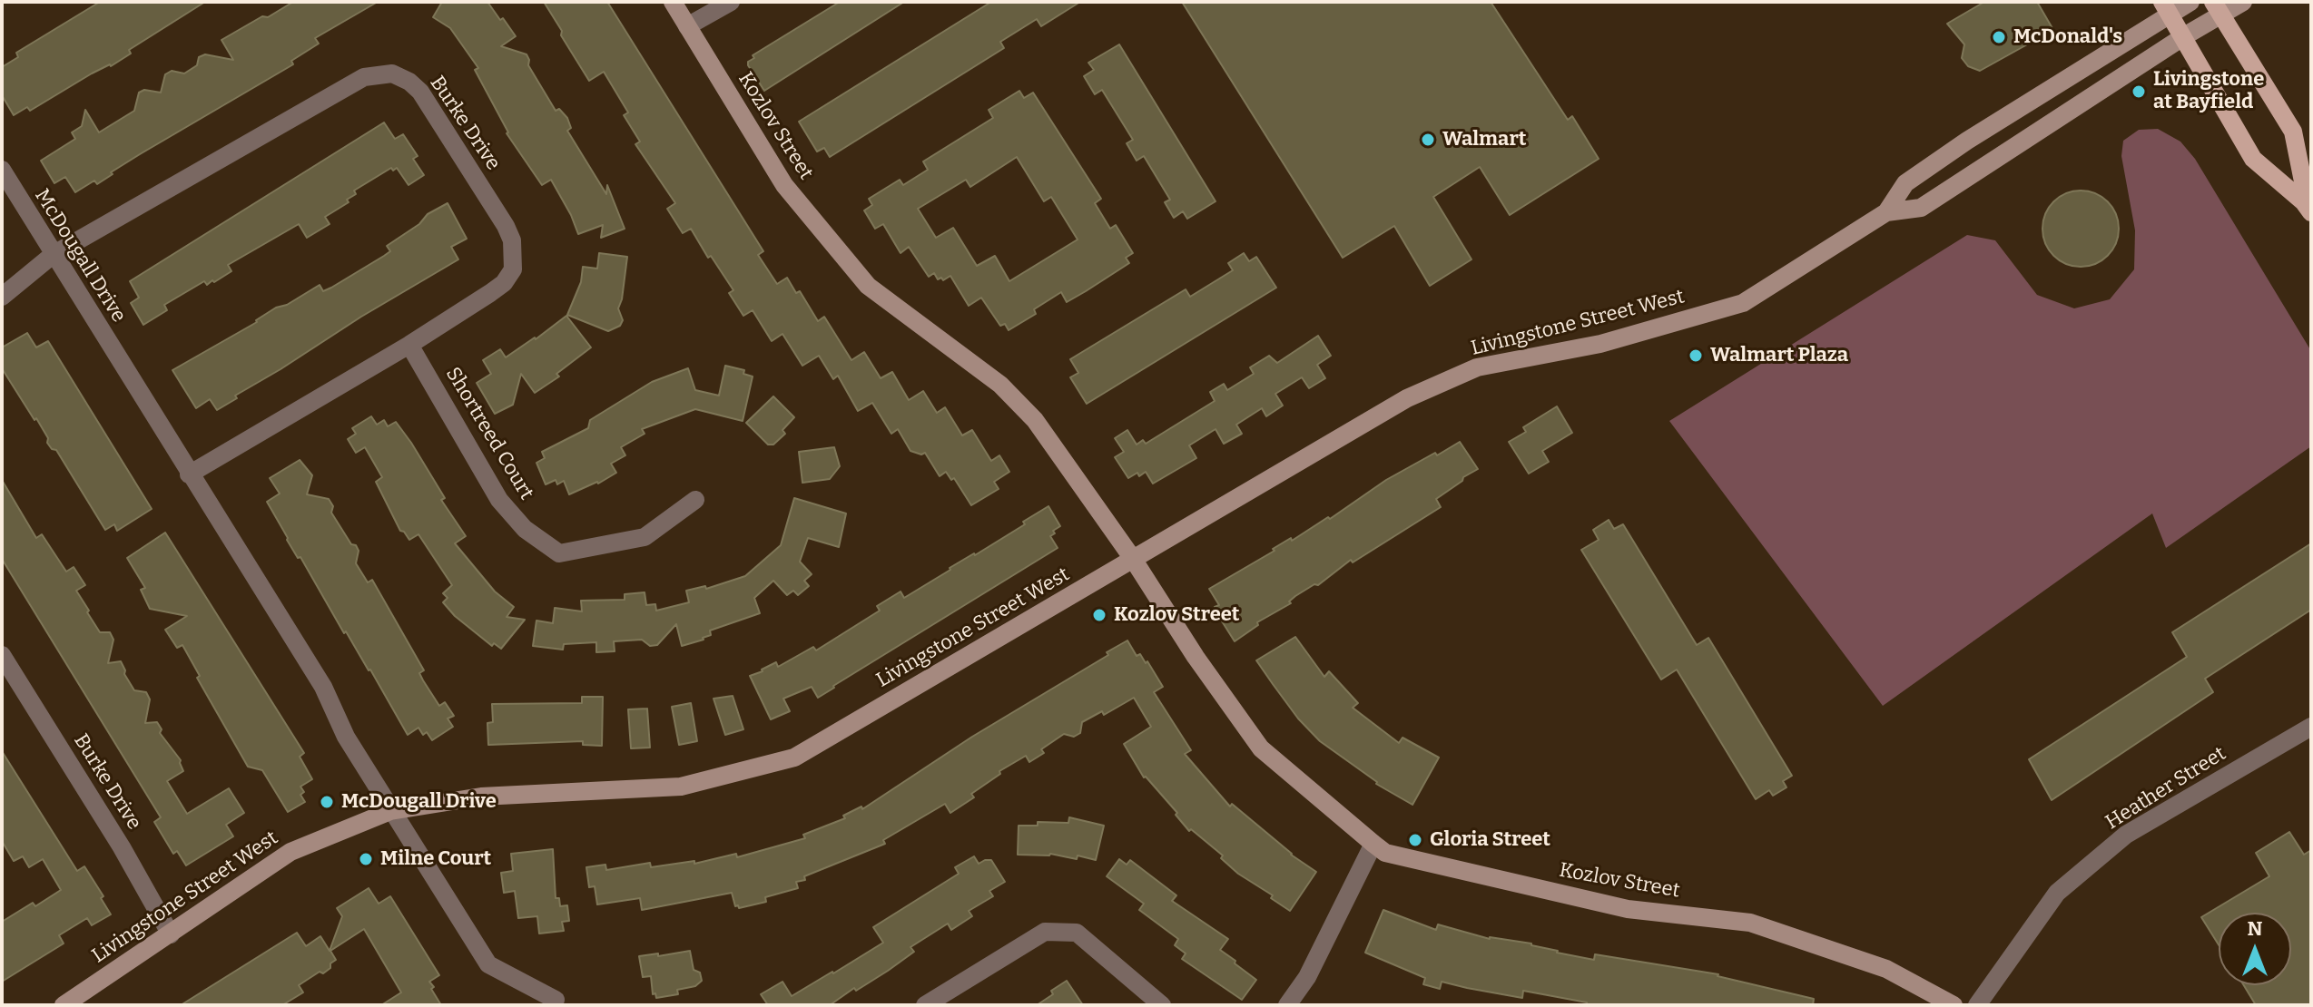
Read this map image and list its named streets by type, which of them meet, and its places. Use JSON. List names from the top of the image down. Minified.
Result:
{"streets":{"street":["Burke Drive","Kozlov Street","McDougall Drive","Livingstone Street West","Shortreed Court","Heather Street"]},"crossings":[["Burke Drive","McDougall Drive"],["Burke Drive","Livingstone Street West"],["Burke Drive","Shortreed Court"],["Kozlov Street","Livingstone Street West"],["McDougall Drive","Livingstone Street West"]],"places":["McDonald's","Livingstone at Bayfield","Walmart","Walmart Plaza","Kozlov Street","McDougall Drive","Gloria Street","Milne Court"],"north":"top"}
